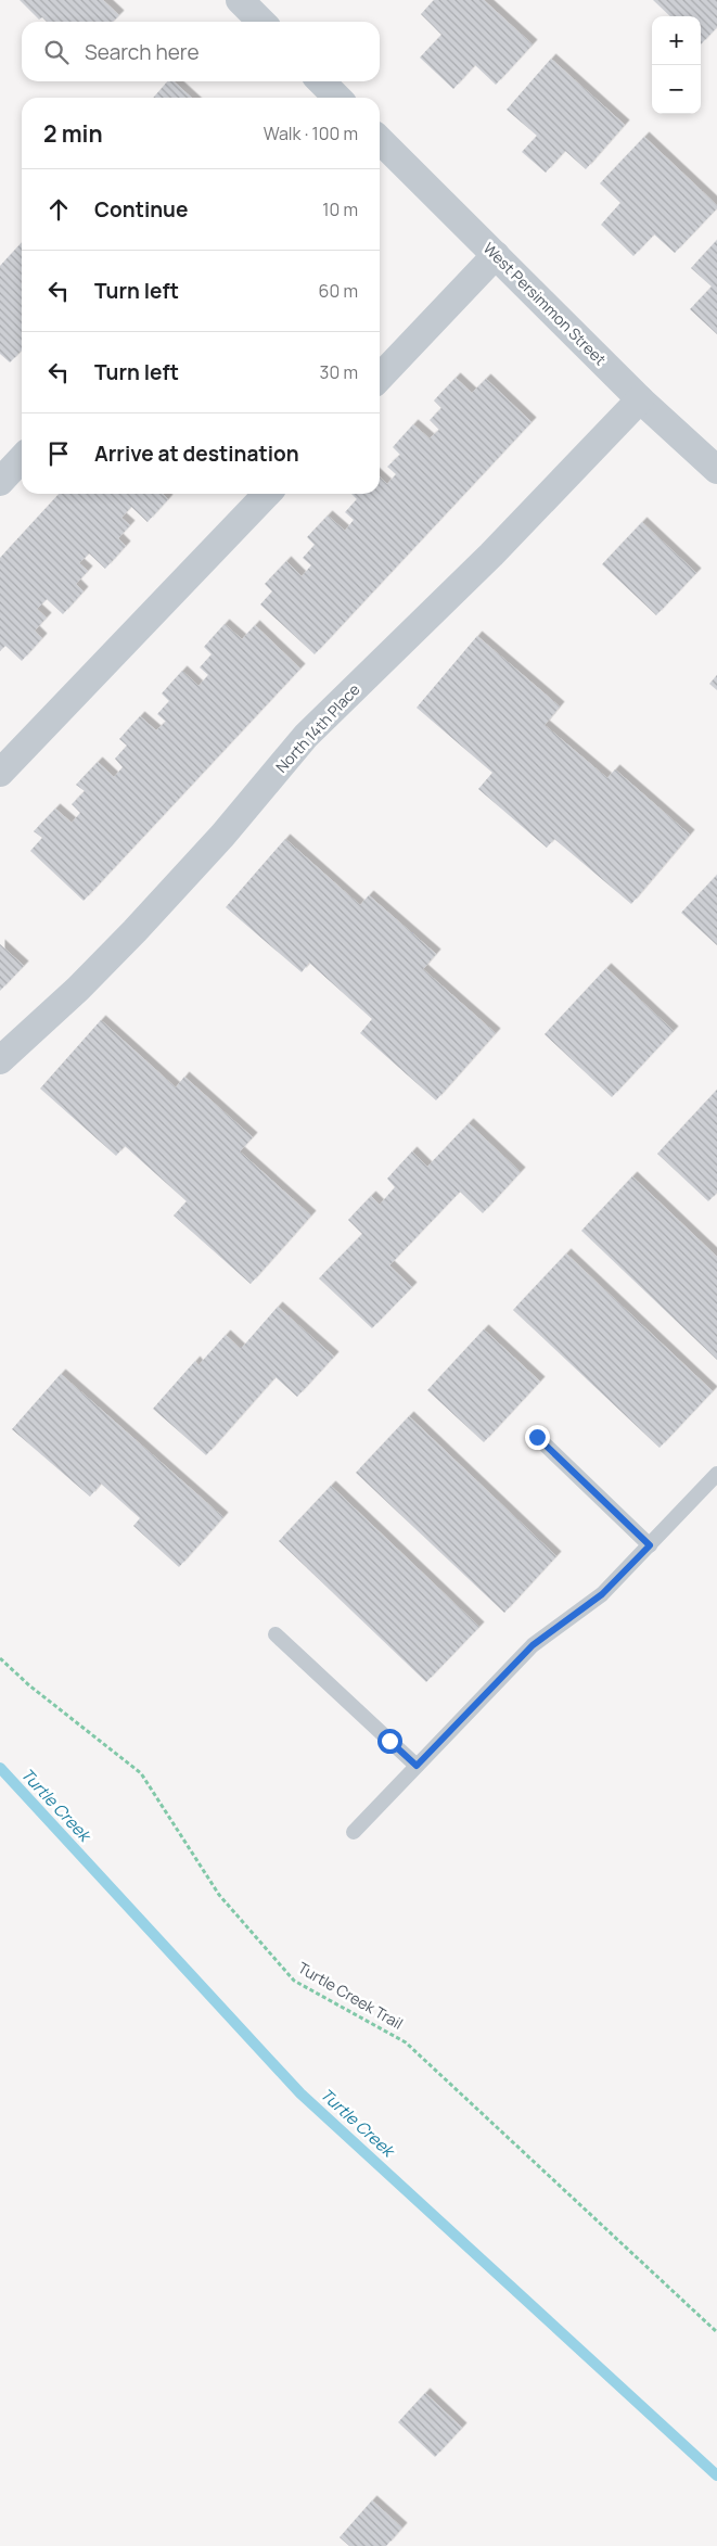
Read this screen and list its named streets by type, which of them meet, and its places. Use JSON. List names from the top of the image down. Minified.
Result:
{"streets":{"street":["West Persimmon Street","North 14th Place"],"path":["Turtle Creek Trail"]},"crossings":[["West Persimmon Street","North 14th Place"]],"water":["Turtle Creek"],"page":{"map_buttons":["+","−"],"search":"Search here","heading":["2 min","Walk · 100 m"],"list":[["Continue","10 m"],["Turn left","60 m"],["Turn left","30 m"],"Arrive at destination"]}}
